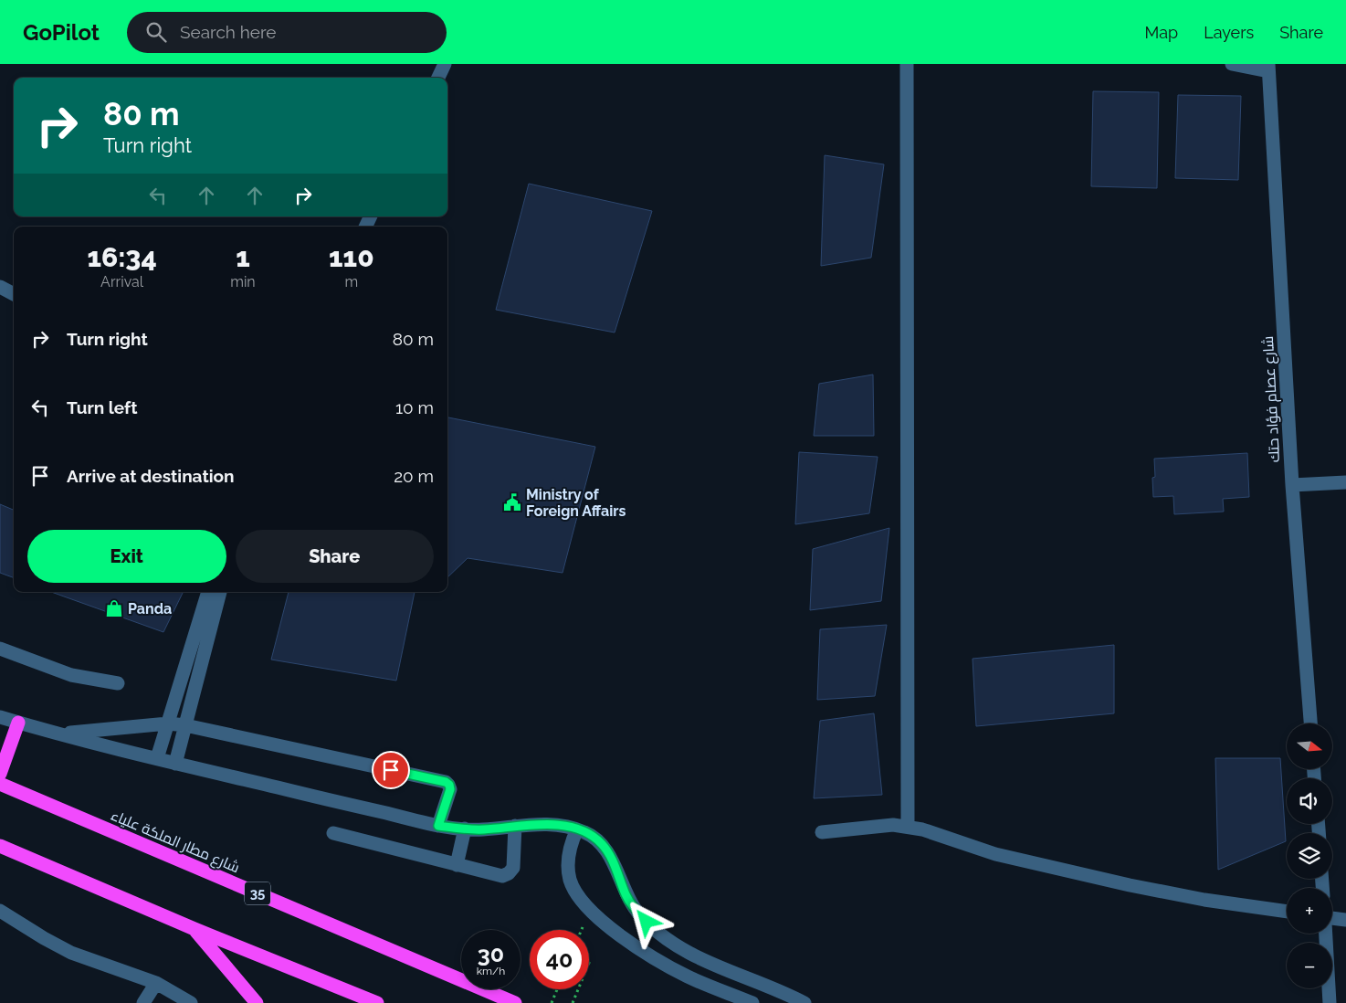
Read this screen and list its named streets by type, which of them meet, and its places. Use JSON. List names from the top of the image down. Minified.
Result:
{"streets":{"highway":["شارع مطار الملكة علياء","35"],"street":["شارع عصام فؤاد حتك"]},"places":{"public building":["Ministry of Foreign Affairs"],"shop":["Panda"]},"north":"right","page":{"header":"GoPilot","search":"Search here","nav":["Map","Layers","Share"],"turn":["80 m","Turn right"],"eta":["16:34","Arrival","1","min","110","m"],"list":[{"name":"Turn right","value":"80 m"},{"name":"Turn left","value":"10 m"},{"name":"Arrive at destination","value":"20 m"}],"buttons":["Exit","Share"],"map_buttons":["+","−"],"speed":"30 km/h","limit":"40"}}
